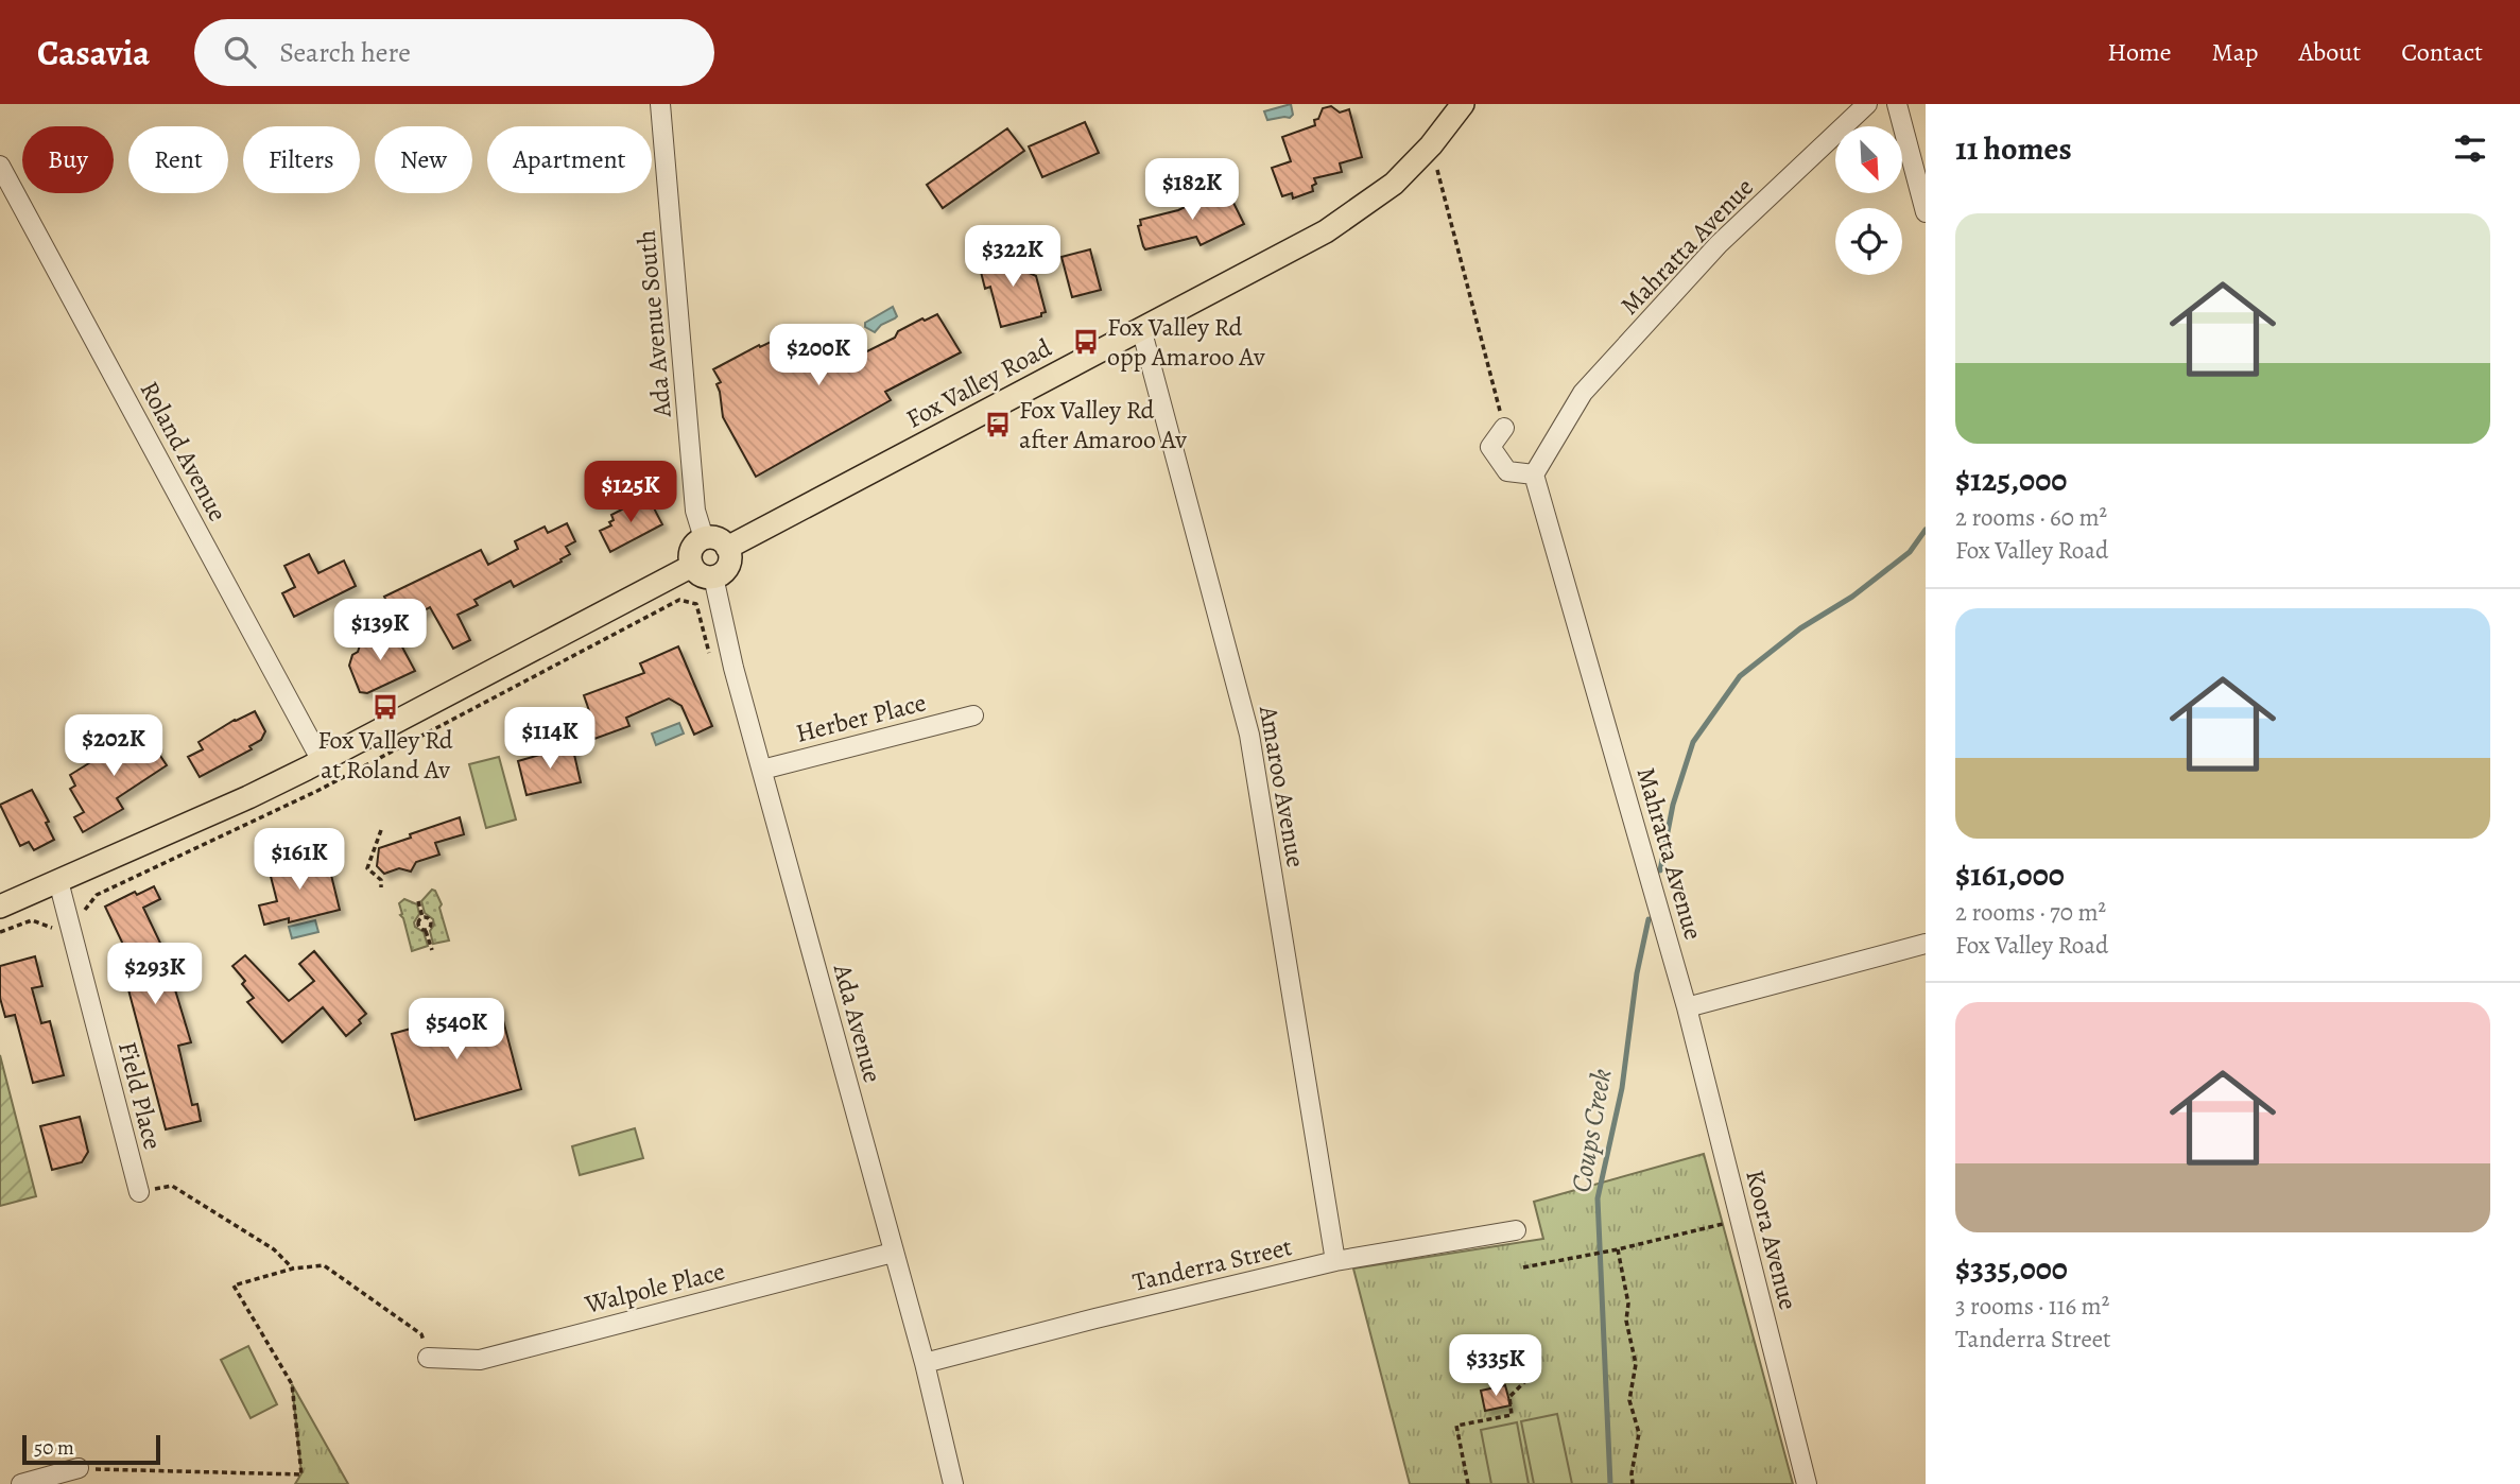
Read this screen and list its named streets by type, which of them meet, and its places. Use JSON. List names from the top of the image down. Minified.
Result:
{"streets":{"main road":["Fox Valley Road"],"street":["Mahratta Avenue","Ada Avenue South","Roland Avenue","Herber Place","Amaroo Avenue","Ada Avenue","Field Place","Koora Avenue","Tanderra Street","Walpole Place"]},"crossings":[["Mahratta Avenue","Koora Avenue"],["Ada Avenue South","Fox Valley Road"],["Ada Avenue South","Ada Avenue"],["Fox Valley Road","Amaroo Avenue"],["Fox Valley Road","Ada Avenue"],["Herber Place","Ada Avenue"],["Amaroo Avenue","Tanderra Street"],["Ada Avenue","Tanderra Street"],["Ada Avenue","Walpole Place"]],"water":["Coups Creek"],"places":{"bus stop":["Fox Valley Rd opp Amaroo Av","Fox Valley Rd after Amaroo Av","Fox Valley Rd at Roland Av"]},"scale_bar":"50 m","north":"bottom right","page":{"header":"Casavia","search":"Search here","nav":["Home","Map","About","Contact"],"heading":"11 homes","chip":["Buy","Rent","Filters","New","Apartment"],"price":["$182K","$322K","$200K","$125K","$139K","$114K","$202K","$161K","$293K","$540K","$335K"],"list":[{"name":"$125,000","note":"2 rooms · 60 m² · Fox Valley Road"},{"name":"$161,000","note":"2 rooms · 70 m² · Fox Valley Road"},{"name":"$335,000","note":"3 rooms · 116 m² · Tanderra Street"}],"scale":"50 m"}}
